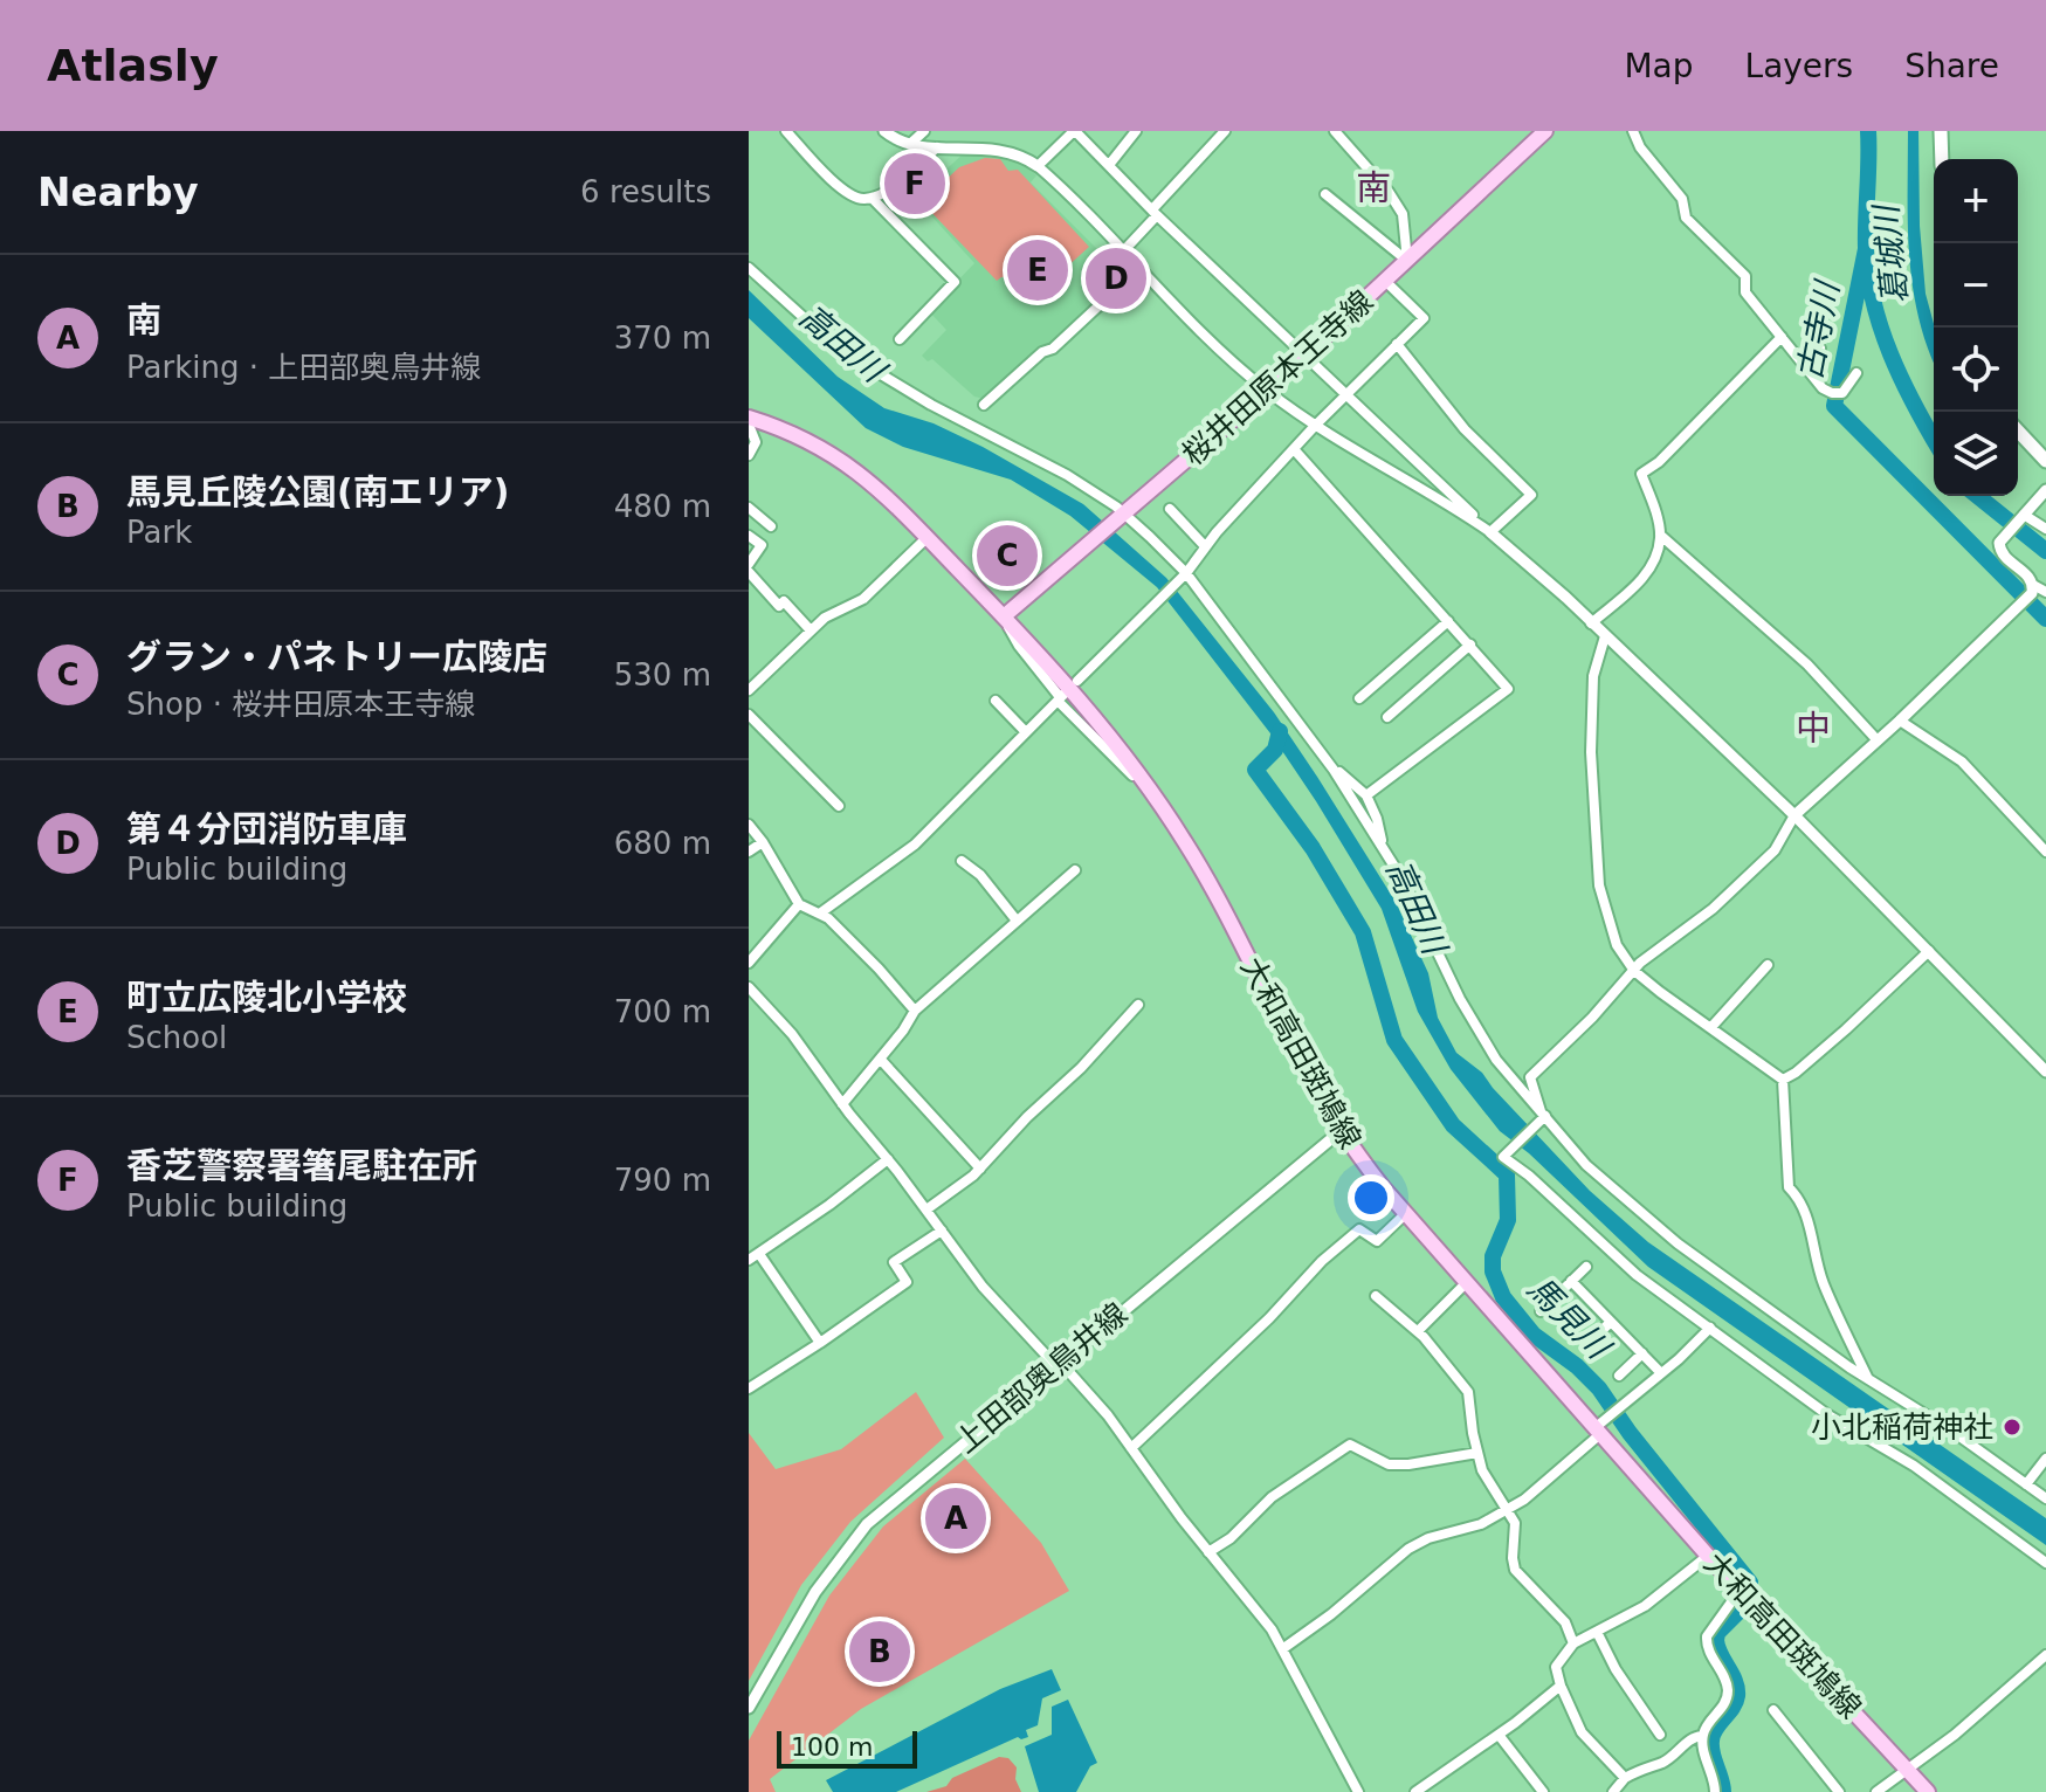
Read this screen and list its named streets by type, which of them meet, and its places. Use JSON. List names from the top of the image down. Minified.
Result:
{"streets":{"main road":["桜井田原本王寺線","大和高田斑鳩線"],"street":["上田部奥鳥井線"]},"crossings":[["桜井田原本王寺線","大和高田斑鳩線"],["大和高田斑鳩線","上田部奥鳥井線"]],"districts":["南","中"],"water":["葛城川","古寺川","高田川","馬見川"],"places":["小北稲荷神社"],"scale_bar":"100 m","page":{"header":"Atlasly","nav":["Map","Layers","Share"],"heading":["Nearby","6 results"],"pins":["F","E","D","C","A","B"],"map_buttons":["+","−"],"list":[{"mark":"A","name":"南","note":"Parking · 上田部奥鳥井線","value":"370 m"},{"mark":"B","name":"馬見丘陵公園(南エリア)","note":"Park","value":"480 m"},{"mark":"C","name":"グラン・パネトリー広陵店","note":"Shop · 桜井田原本王寺線","value":"530 m"},{"mark":"D","name":"第４分団消防車庫","note":"Public building","value":"680 m"},{"mark":"E","name":"町立広陵北小学校","note":"School","value":"700 m"},{"mark":"F","name":"香芝警察署箸尾駐在所","note":"Public building","value":"790 m"}],"scale":"100 m"}}
